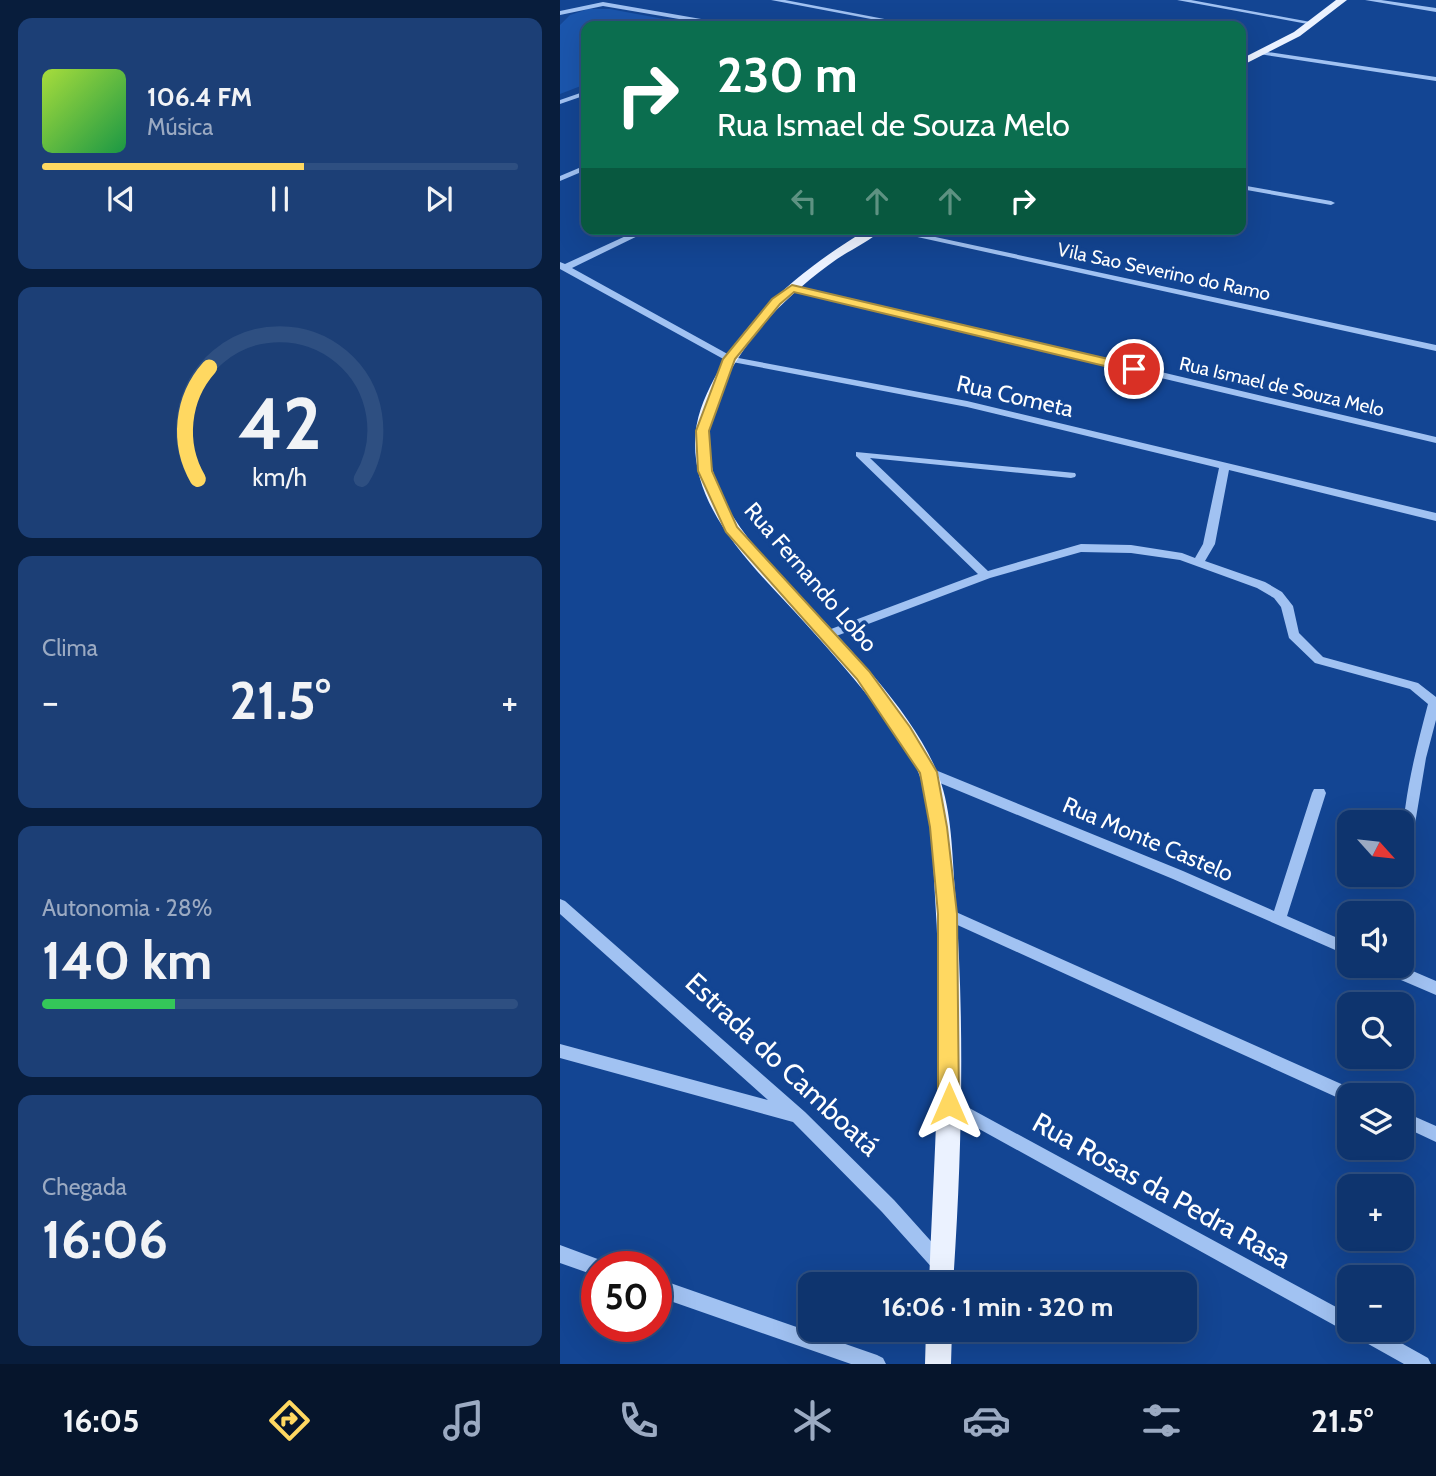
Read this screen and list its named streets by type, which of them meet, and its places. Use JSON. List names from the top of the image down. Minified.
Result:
{"streets":{"main road":["Rua Fernando Lobo"],"street":["Vila Sao Severino do Ramo","Rua Ismael de Souza Melo","Rua Cometa","Rua Monte Castelo","Estrada do Camboatá","Rua Rosas da Pedra Rasa"]},"crossings":[["Rua Ismael de Souza Melo","Rua Fernando Lobo"],["Rua Cometa","Rua Fernando Lobo"],["Rua Fernando Lobo","Rua Monte Castelo"],["Rua Fernando Lobo","Rua Rosas da Pedra Rasa"]],"north":"bottom right","page":{"turn":["230 m","Rua Ismael de Souza Melo"],"song":["106.4 FM","Música"],"tile":["Clima",["Autonomia · 28%","140 km"],["Chegada","16:06"]],"heat":["−","21.5°","+"],"map_buttons":["+","−"],"limit":"50","trip":"16:06 · 1 min · 320 m","tabs":["16:05","21.5°"],"gauge":["42","km/h"]}}
